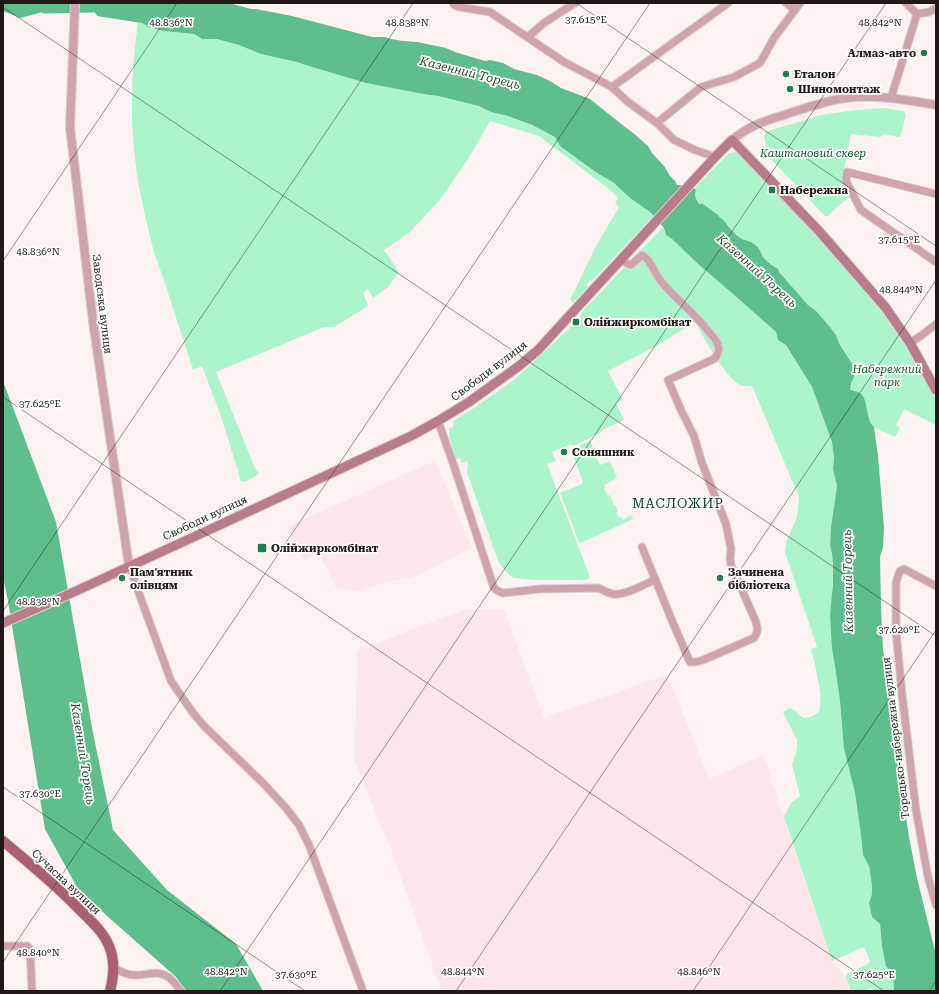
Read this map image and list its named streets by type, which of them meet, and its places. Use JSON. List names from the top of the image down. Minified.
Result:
{"streets":{"main road":["Свободи вулиця","Сучасна вулиця"],"street":["Заводська вулиця","Торецько-набережна вулиця"]},"crossings":[["Заводська вулиця","Свободи вулиця"]],"districts":["МАСЛОЖИР"],"water":["Казенний Торець"],"parks":["Каштановий сквер","Набережний парк"],"places":{"other":["Алмаз-авто","Еталон","Шиномонтаж","Соняшник","Пам'ятник олівцям","Зачинена бібліотека"],"transit":["Набережна","Олійжиркомбінат","Олійжиркомбiнат"]},"coordinates":["37.615°E","48.836°N","48.838°N","48.842°N","48.844°N","37.625°E","37.620°E","37.630°E","48.840°N","48.846°N"]}
